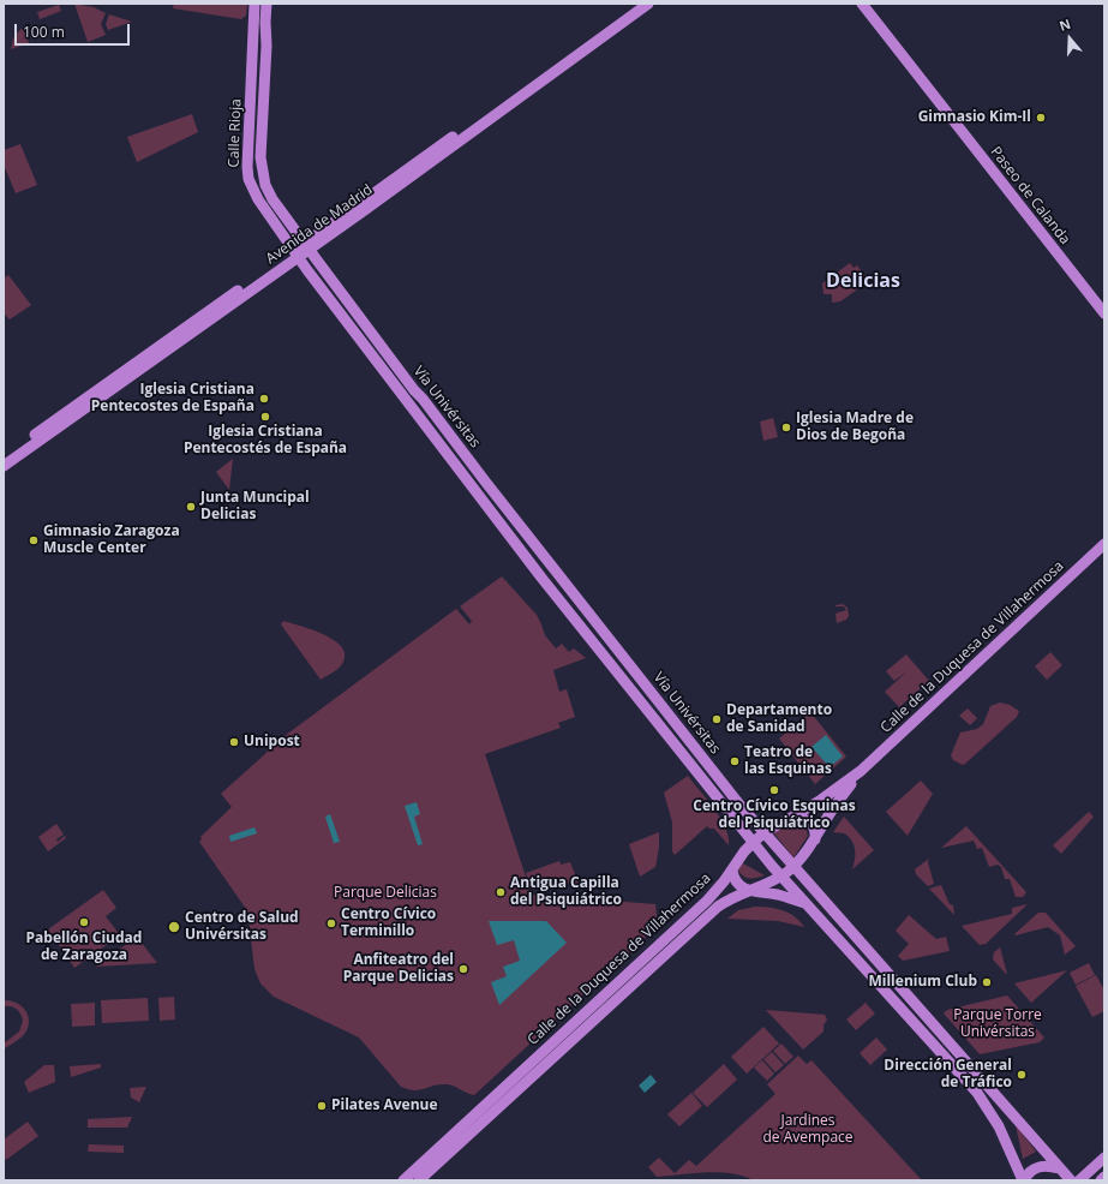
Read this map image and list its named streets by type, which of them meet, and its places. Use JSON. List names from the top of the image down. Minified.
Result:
{"streets":{"main road":["Calle Rioja","Paseo de Calanda","Avenida de Madrid","Vía Univérsitas","Calle de la Duquesa de Villahermosa"]},"crossings":[["Calle Rioja","Avenida de Madrid"],["Calle Rioja","Vía Univérsitas"],["Avenida de Madrid","Vía Univérsitas"],["Vía Univérsitas","Calle de la Duquesa de Villahermosa"]],"districts":["Delicias"],"parks":["Parque Delicias","Parque Torre Univérsitas","Jardines de Avempace"],"places":["Gimnasio Kim-Il","Iglesia Cristiana Pentecostes de España","Iglesia Cristiana Pentecostés de España","Iglesia Madre de Dios de Begoña","Junta Muncipal Delicias","Gimnasio Zaragoza Muscle Center","Departamento de Sanidad","Unipost","Teatro de las Esquinas","Centro Cívico Esquinas del Psiquiátrico","Antigua Capilla del Psiquiátrico","Pabellón Ciudad de Zaragoza","Centro Cívico Terminillo","Centro de Salud Univérsitas","Anfiteatro del Parque Delicias","Millenium Club","Dirección General de Tráfico","Pilates Avenue"],"scale_bar":"100 m","north":"top"}
